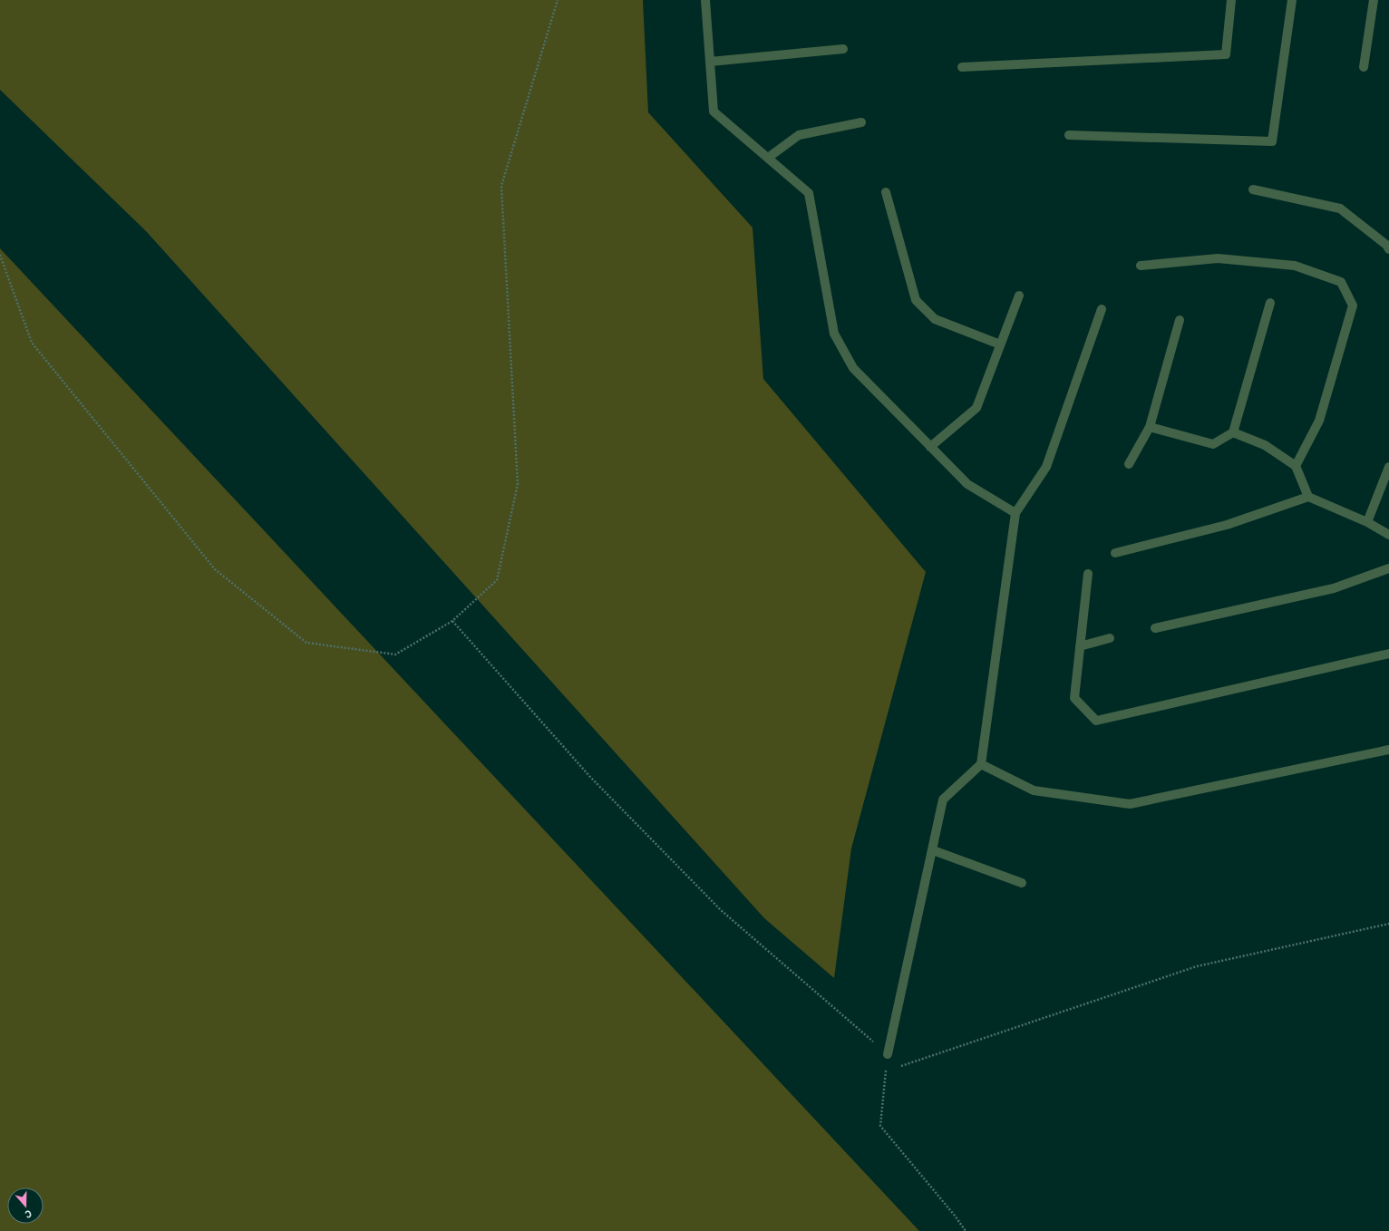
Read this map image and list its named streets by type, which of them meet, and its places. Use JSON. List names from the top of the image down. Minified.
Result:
{"north":"bottom"}
